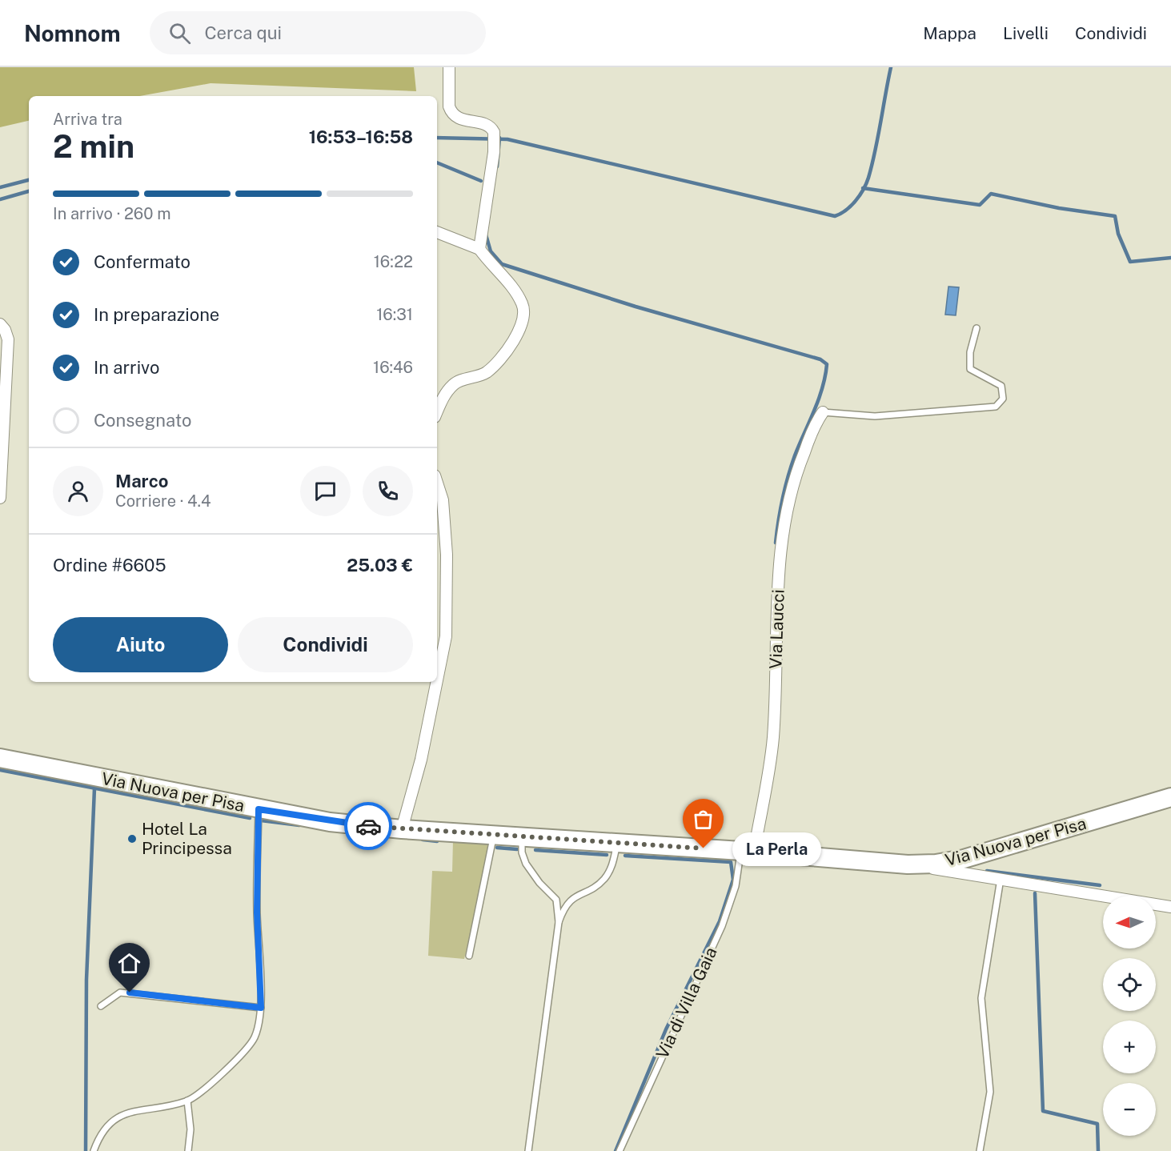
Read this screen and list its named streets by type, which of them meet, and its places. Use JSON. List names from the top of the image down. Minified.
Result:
{"streets":{"main road":["Via Nuova per Pisa"],"street":["Via Laucci"],"lane":["Via di Villa Gaia"]},"crossings":[["Via Laucci","Via Nuova per Pisa"],["Via Laucci","Via di Villa Gaia"],["Via Nuova per Pisa","Via di Villa Gaia"]],"places":["Hotel La Principessa","La Perla"],"north":"left","page":{"header":"Nomnom","search":"Cerca qui","nav":["Mappa","Livelli","Condividi"],"heading":["2 min","Arriva tra","16:53–16:58"],"panel":["Marco","Corriere · 4.4","Ordine #6605","25.03 €"],"bar":"In arrivo · 260 m","list":[["Confermato","16:22"],["In preparazione","16:31"],["In arrivo","16:46"],"Consegnato"],"buttons":["Aiuto","Condividi"],"bubble":"La Perla","map_buttons":["+","−"]}}
